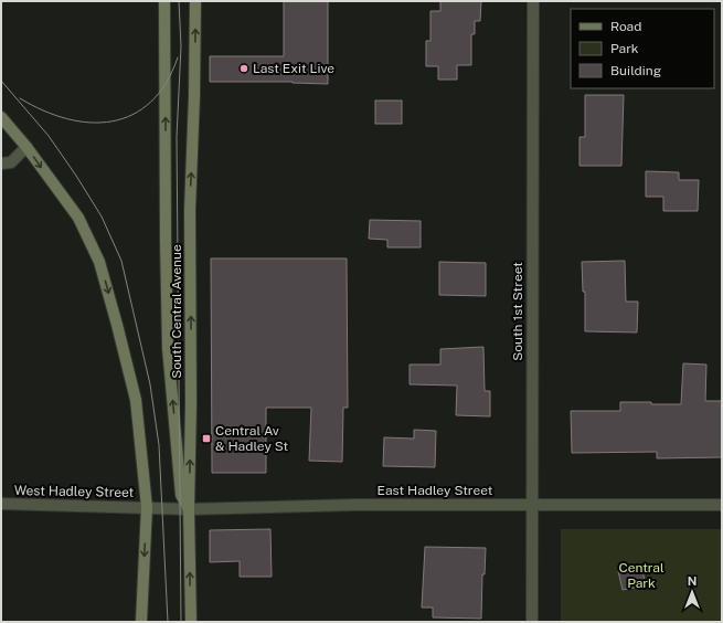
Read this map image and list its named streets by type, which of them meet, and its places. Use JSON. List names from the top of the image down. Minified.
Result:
{"streets":{"main road":["South Central Avenue"],"street":["South 1st Street","East Hadley Street","West Hadley Street"]},"crossings":[["South Central Avenue","East Hadley Street"],["South 1st Street","East Hadley Street"],["East Hadley Street","West Hadley Street"]],"parks":["Central Park"],"places":{"other":["Last Exit Live"],"transit":["Central Av & Hadley St"]},"legend":["Road","Park","Building"],"north":"top"}
